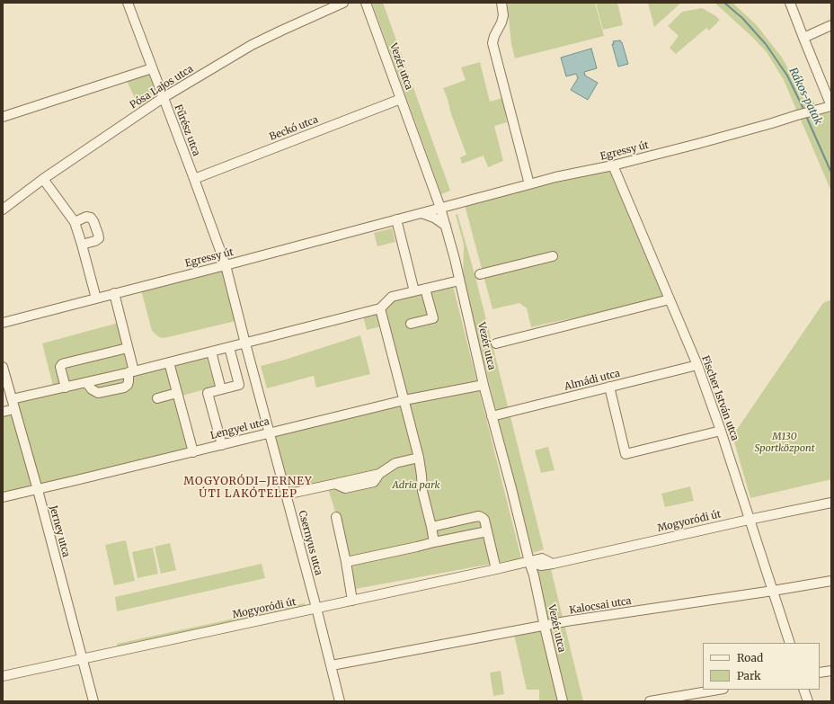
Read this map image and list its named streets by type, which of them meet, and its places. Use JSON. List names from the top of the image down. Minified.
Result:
{"streets":{"street":["Vezér utca","Pósa Lajos utca","Beckó utca","Fűrész utca","Egressy út","Almádi utca","Fischer István utca","Lengyel utca","Mogyoródi út","Jerney utca","Csernyus utca","Kalocsai utca"]},"crossings":[["Vezér utca","Beckó utca"],["Vezér utca","Egressy út"],["Vezér utca","Almádi utca"],["Vezér utca","Lengyel utca"],["Vezér utca","Mogyoródi út"],["Vezér utca","Kalocsai utca"],["Pósa Lajos utca","Fűrész utca"],["Beckó utca","Fűrész utca"],["Fűrész utca","Egressy út"],["Fűrész utca","Csernyus utca"],["Egressy út","Fischer István utca"],["Egressy út","Csernyus utca"],["Almádi utca","Fischer István utca"],["Fischer István utca","Mogyoródi út"],["Fischer István utca","Kalocsai utca"],["Lengyel utca","Jerney utca"],["Lengyel utca","Csernyus utca"],["Mogyoródi út","Jerney utca"],["Mogyoródi út","Csernyus utca"],["Csernyus utca","Kalocsai utca"]],"districts":["MOGYORÓDI–JERNEY ÚTI LAKÓTELEP"],"water":["Rákos-patak"],"parks":["M130 Sportközpont","Adria park"],"legend":["Road","Park"]}
